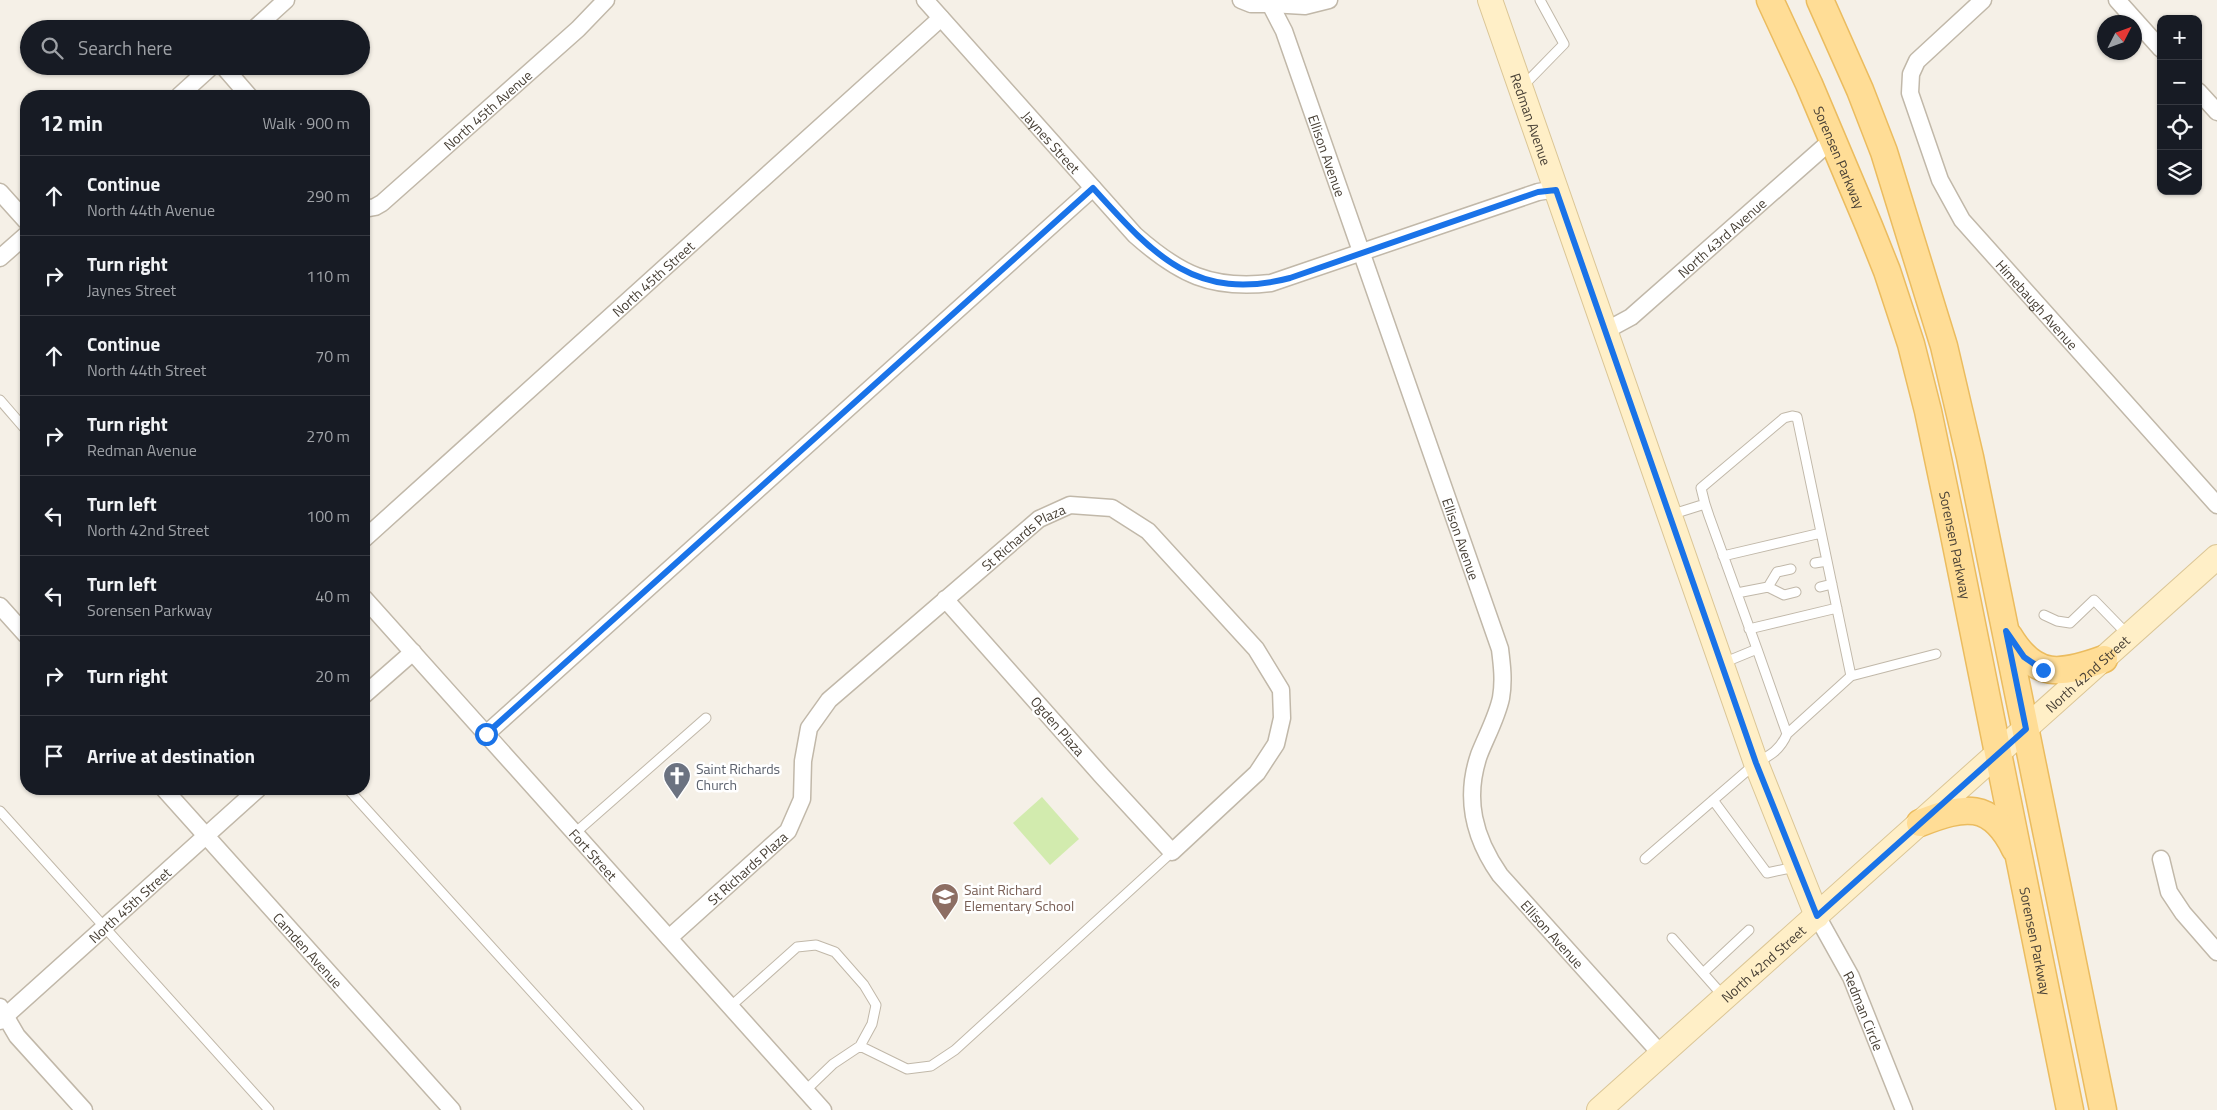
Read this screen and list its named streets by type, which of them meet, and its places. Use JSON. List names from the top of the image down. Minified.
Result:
{"streets":{"main road":["Sorensen Parkway"],"street":["North 45th Avenue","Redman Avenue","Jaynes Street","Ellison Avenue","North 43rd Avenue","North 45th Street","Himebaugh Avenue","St Richards Plaza","North 42nd Street","Ogden Plaza","Fort Street","Camden Avenue","Redman Circle"]},"crossings":[["Redman Avenue","Jaynes Street"],["Redman Avenue","North 43rd Avenue"],["Redman Avenue","North 42nd Street"],["Redman Avenue","Redman Circle"],["Jaynes Street","Ellison Avenue"],["Jaynes Street","North 45th Street"],["Ellison Avenue","North 42nd Street"],["Sorensen Parkway","North 43rd Avenue"],["Sorensen Parkway","North 42nd Street"],["North 45th Street","Camden Avenue"],["St Richards Plaza","Ogden Plaza"],["St Richards Plaza","Fort Street"],["North 42nd Street","Redman Circle"]],"places":{"church":["Saint Richards Church"],"school or university":["Saint Richard Elementary School"]},"north":"top right","page":{"map_buttons":["+","−"],"search":"Search here","heading":["12 min","Walk · 900 m"],"list":[["Continue","North 44th Avenue","290 m"],["Turn right","Jaynes Street","110 m"],["Continue","North 44th Street","70 m"],["Turn right","Redman Avenue","270 m"],["Turn left","North 42nd Street","100 m"],["Turn left","Sorensen Parkway","40 m"],["Turn right","20 m"],"Arrive at destination"]}}
